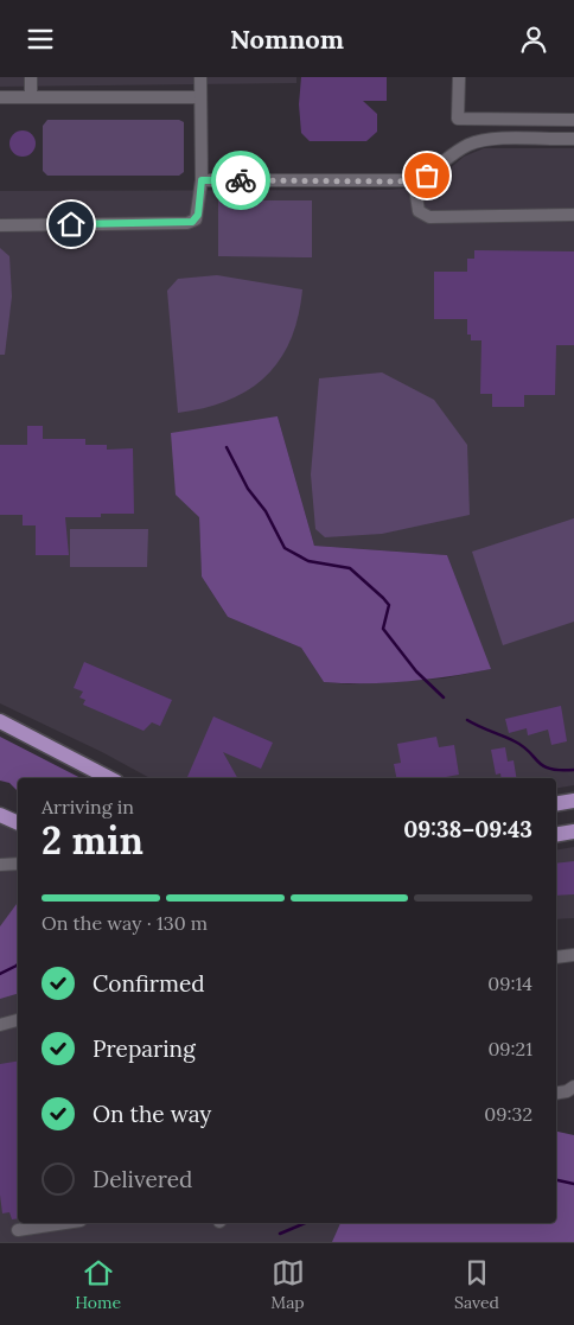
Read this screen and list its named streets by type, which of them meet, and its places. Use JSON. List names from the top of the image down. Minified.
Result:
{"page":{"header":"Nomnom","heading":["2 min","Arriving in","09:38–09:43"],"bar":"On the way · 130 m","list":[["Confirmed","09:14"],["Preparing","09:21"],["On the way","09:32"],"Delivered"],"tabs":["Home","Map","Saved"]}}
